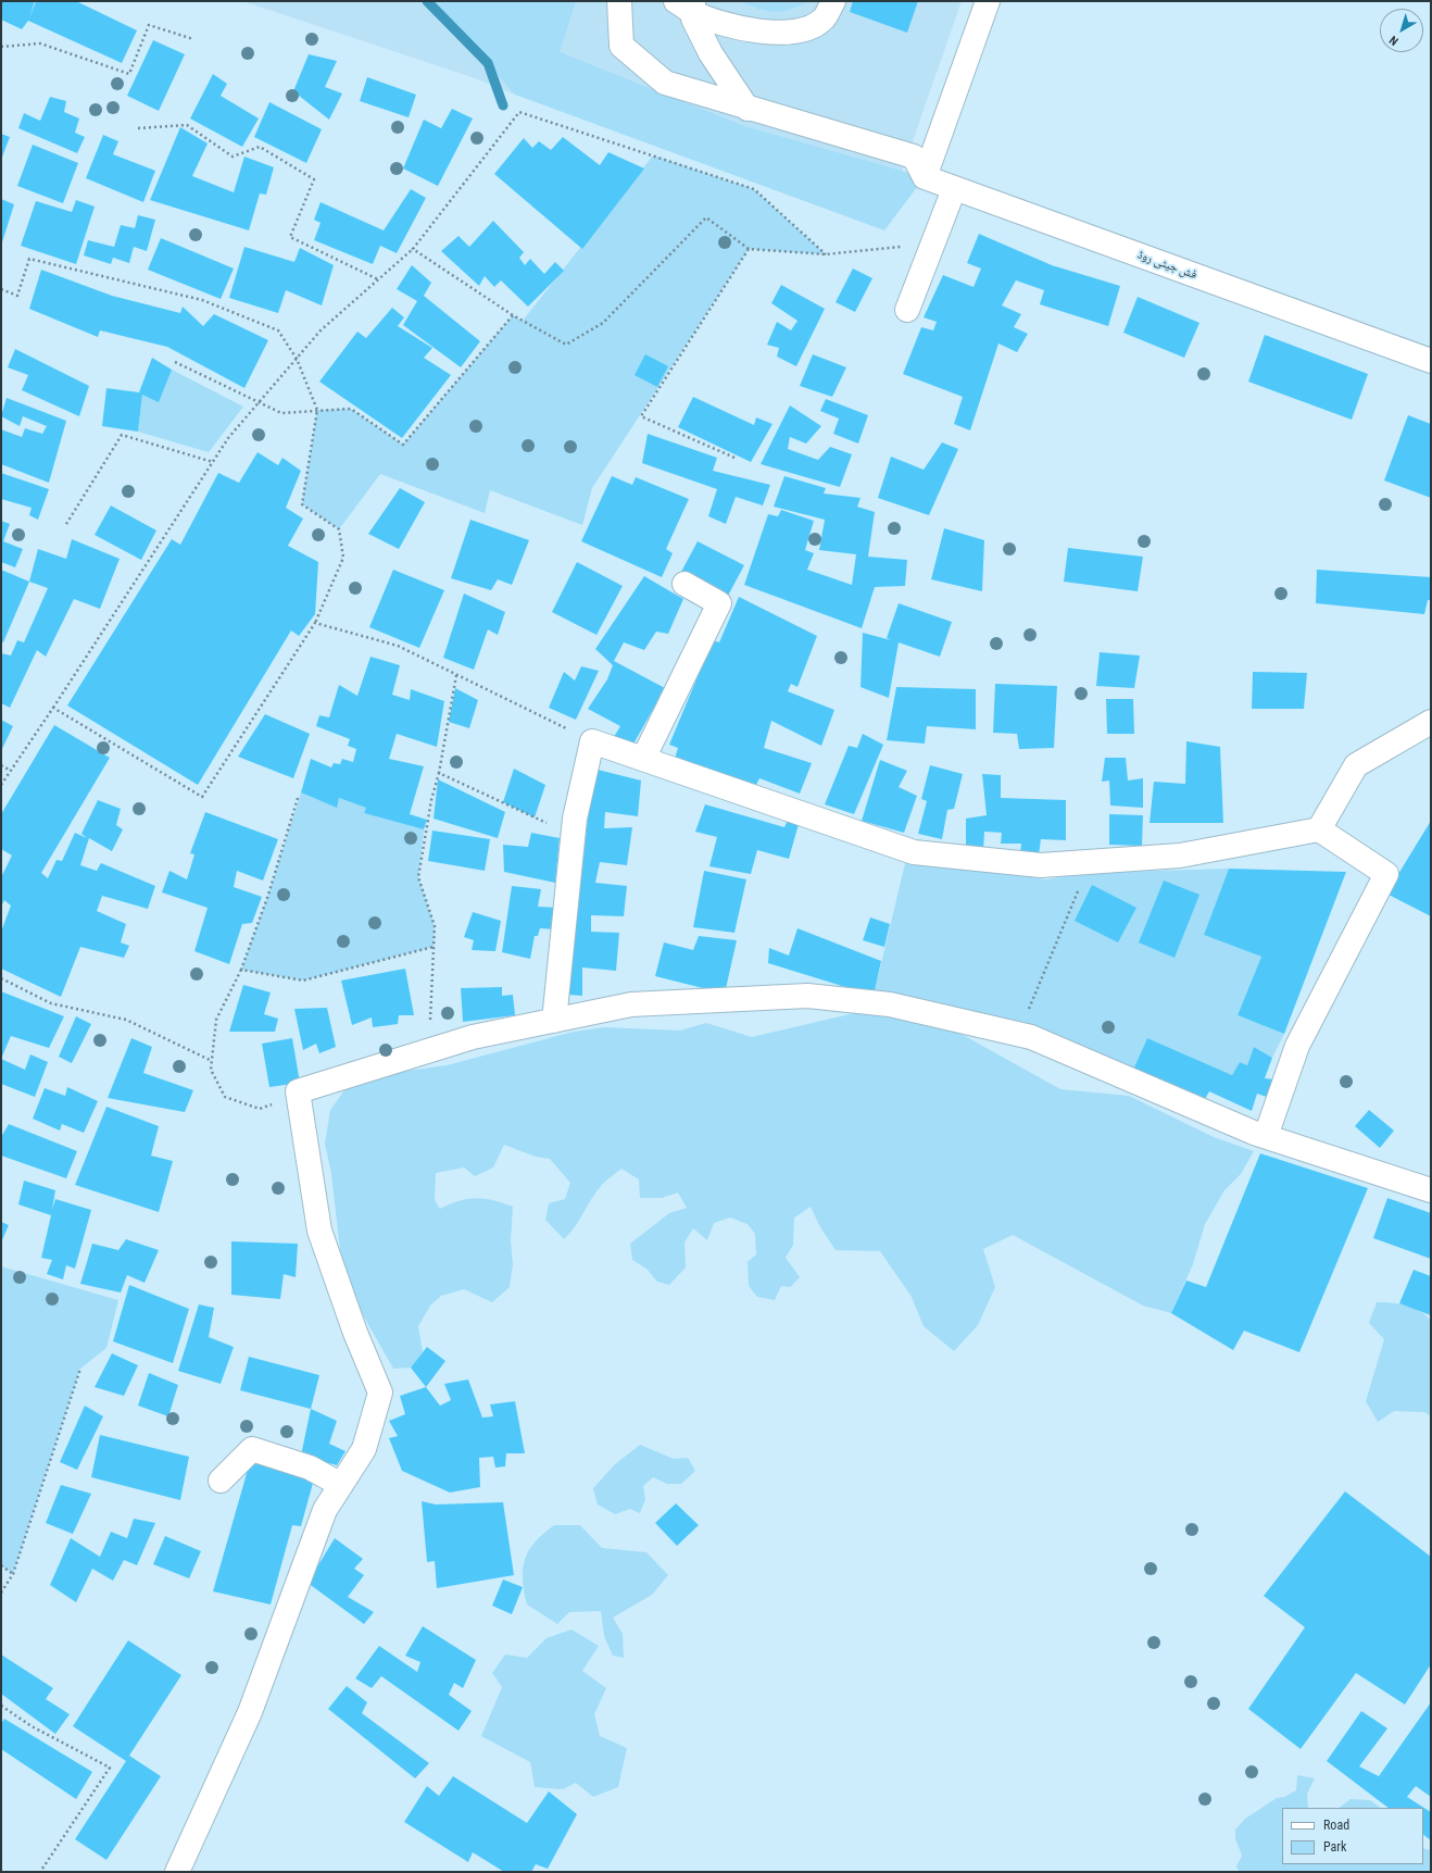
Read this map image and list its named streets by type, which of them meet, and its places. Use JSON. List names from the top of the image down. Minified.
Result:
{"streets":{"street":["فش جیٹی روڈ"]},"legend":["Road","Park"],"north":"bottom left"}
